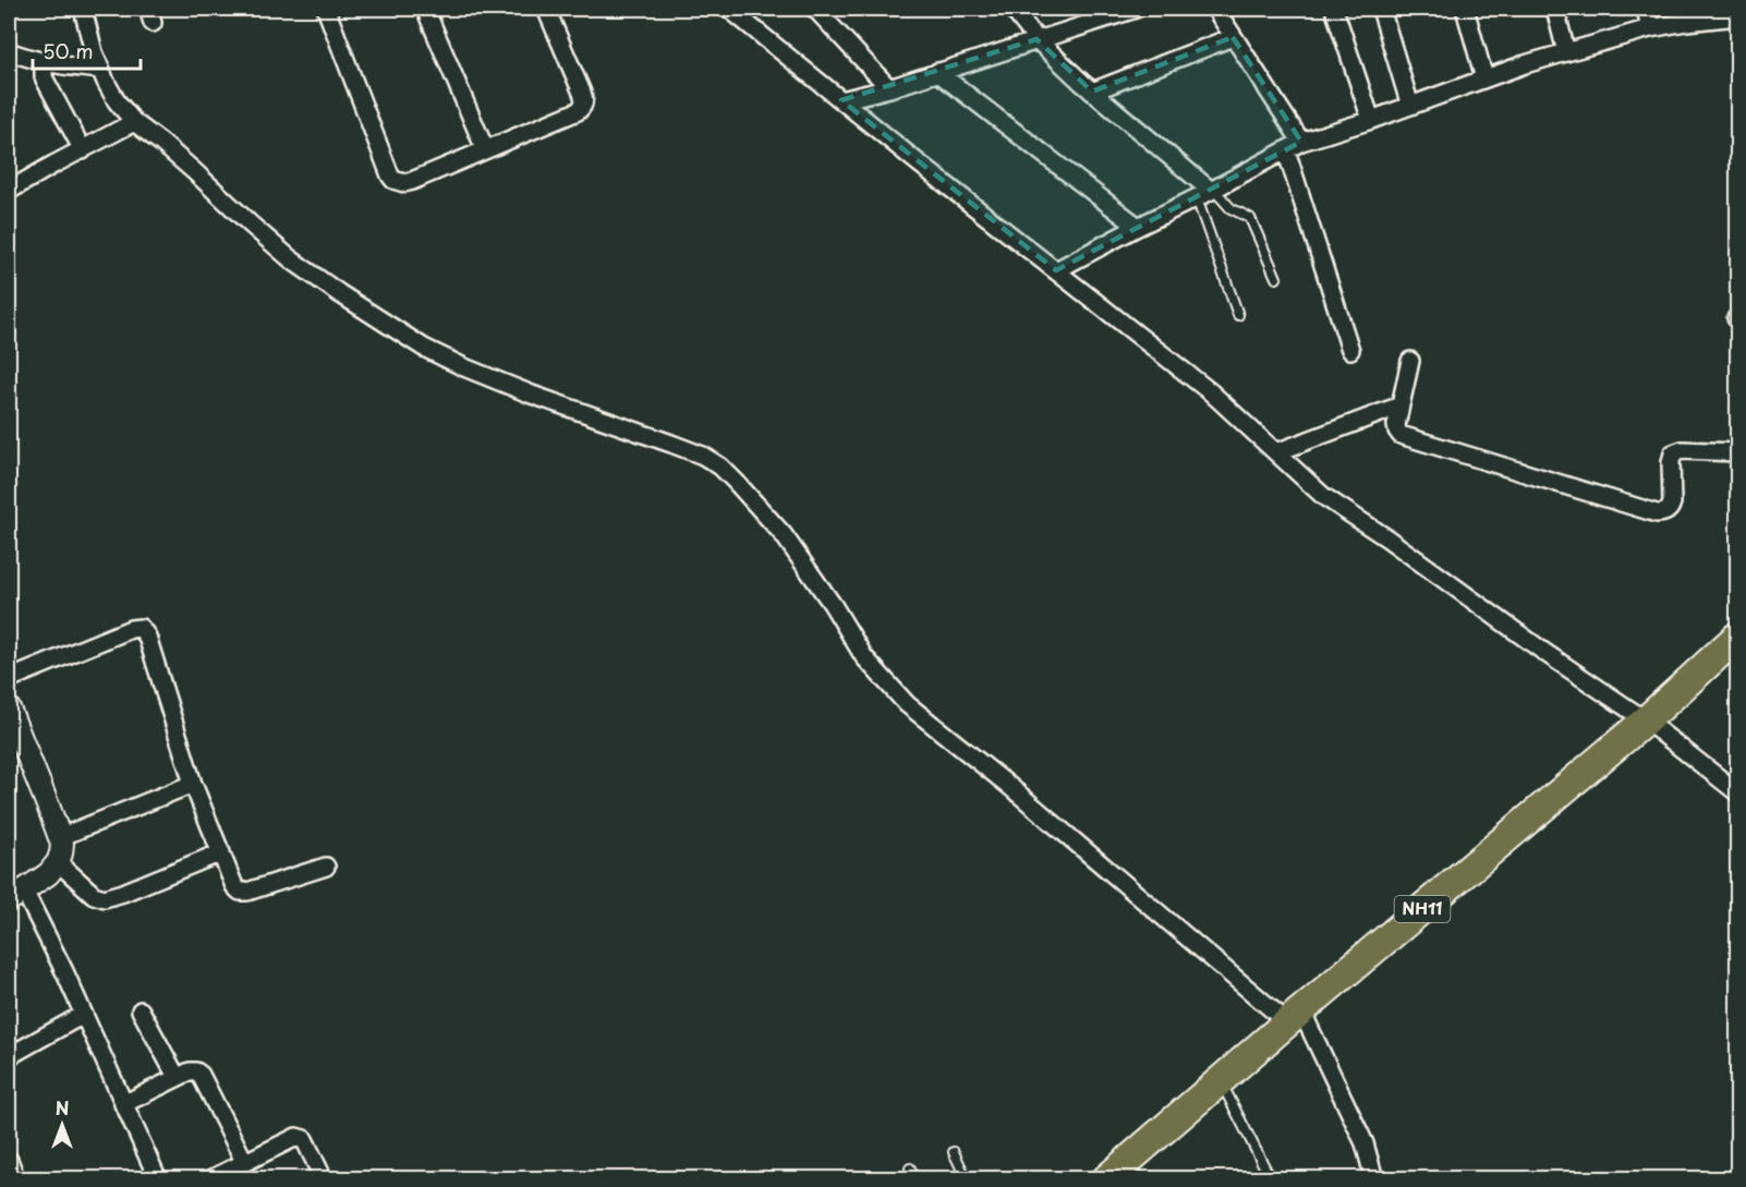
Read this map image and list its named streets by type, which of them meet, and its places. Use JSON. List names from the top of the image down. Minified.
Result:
{"streets":{"highway":["NH11"]},"scale_bar":"50 m","north":"top"}
